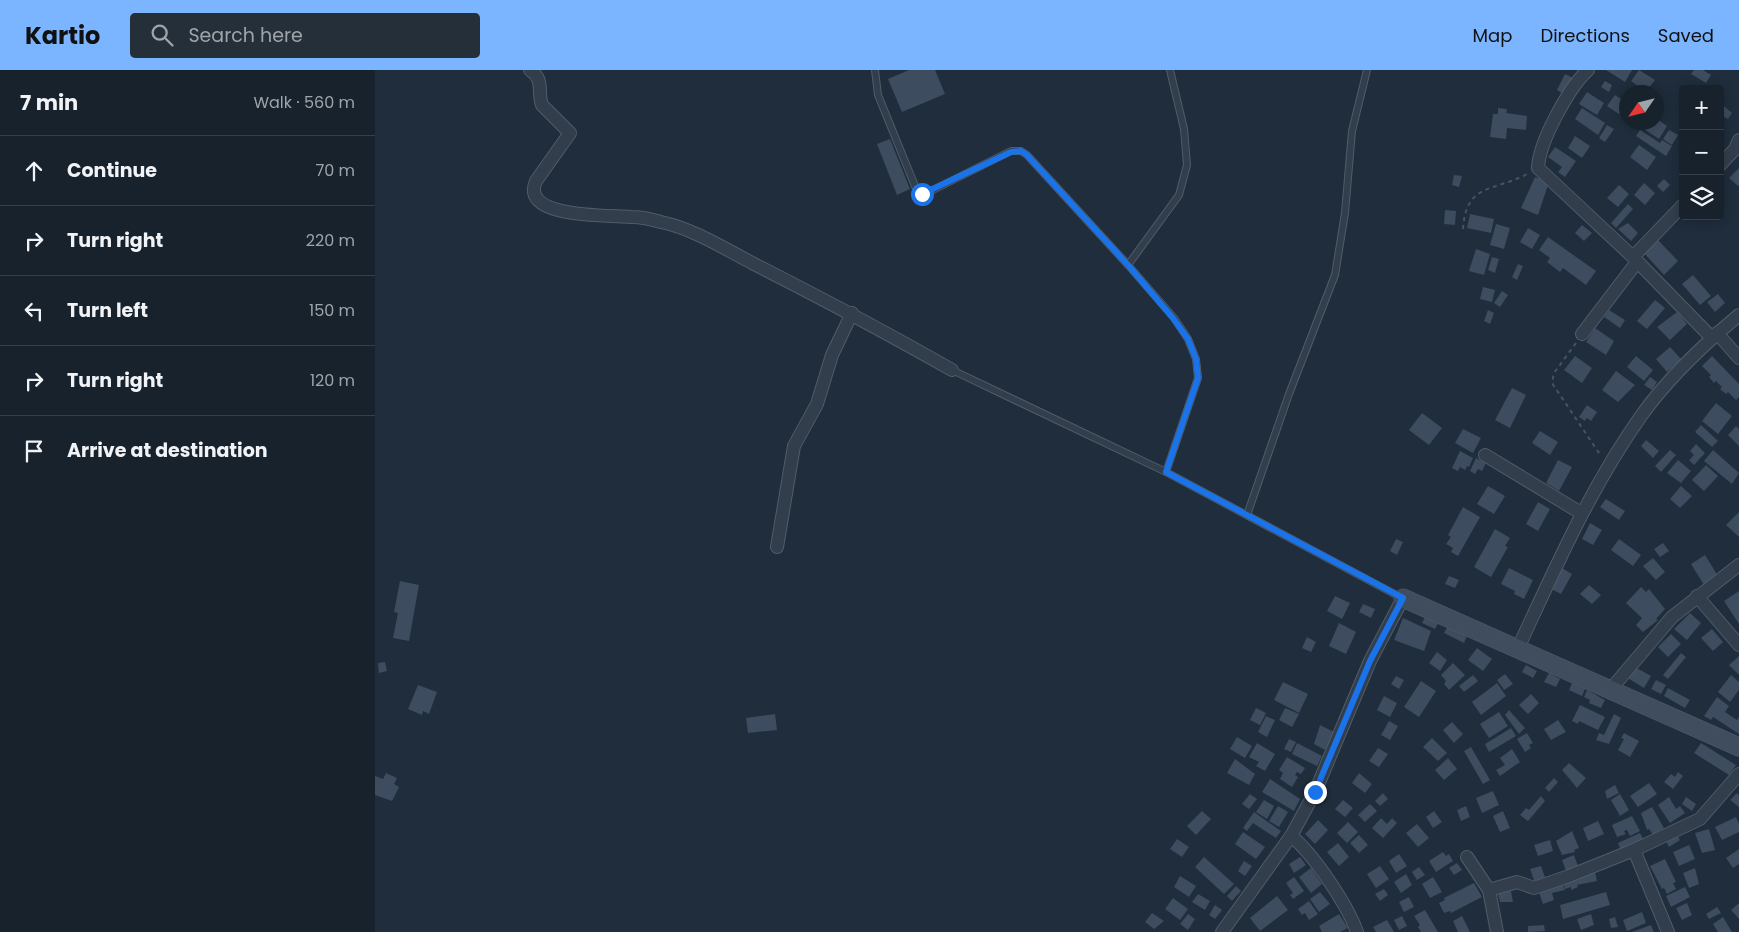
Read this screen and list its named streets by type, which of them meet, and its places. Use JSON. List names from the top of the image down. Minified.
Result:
{"north":"bottom left","page":{"header":"Kartio","search":"Search here","nav":["Map","Directions","Saved"],"heading":["7 min","Walk · 560 m"],"map_buttons":["+","−"],"list":[["Continue","70 m"],["Turn right","220 m"],["Turn left","150 m"],["Turn right","120 m"],"Arrive at destination"]}}
